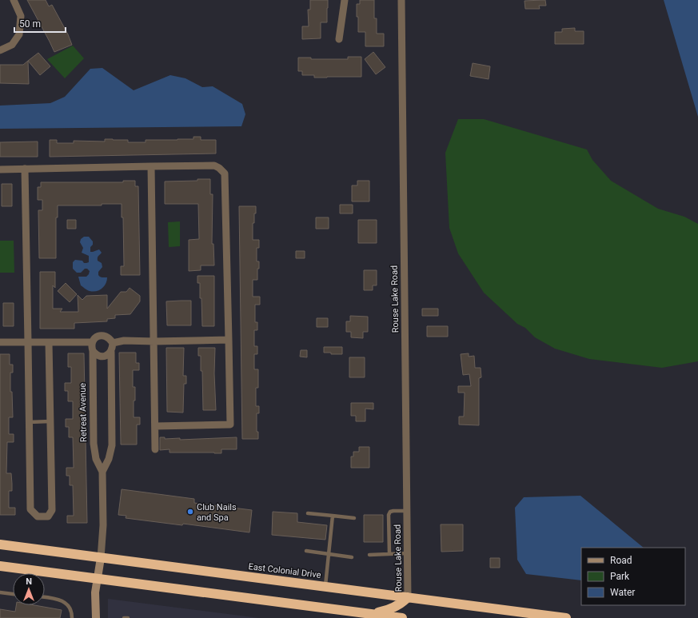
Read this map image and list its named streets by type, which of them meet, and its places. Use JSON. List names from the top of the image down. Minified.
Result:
{"streets":{"highway":["East Colonial Drive"],"street":["Rouse Lake Road","Retreat Avenue"]},"crossings":[["Rouse Lake Road","East Colonial Drive"],["Retreat Avenue","East Colonial Drive"]],"places":["Club Nails and Spa"],"legend":["Road","Park","Water"],"scale_bar":"50 m","north":"top"}
